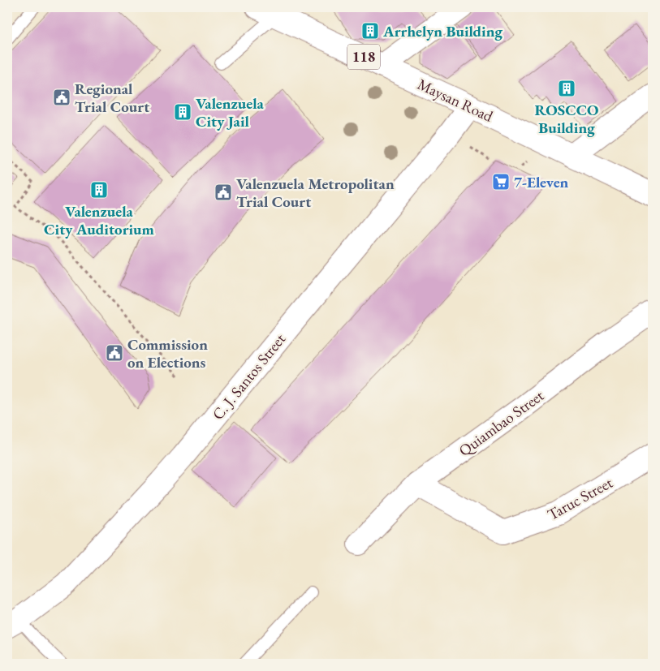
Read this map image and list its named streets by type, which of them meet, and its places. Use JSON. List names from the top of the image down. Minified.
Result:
{"streets":{"street":["118","Maysan Road","C. J. Santos Street","Quiambao Street","Taruc Street"]},"crossings":[["Maysan Road","C. J. Santos Street"],["Quiambao Street","Taruc Street"]],"places":{"building":["Arrhelyn Building","ROSCCO Building","Valenzuela City Jail","Valenzuela City Auditorium"],"public building":["Regional Trial Court","Valenzuela Metropolitan Trial Court","Commission on Elections"],"supermarket":["7-Eleven"]}}
